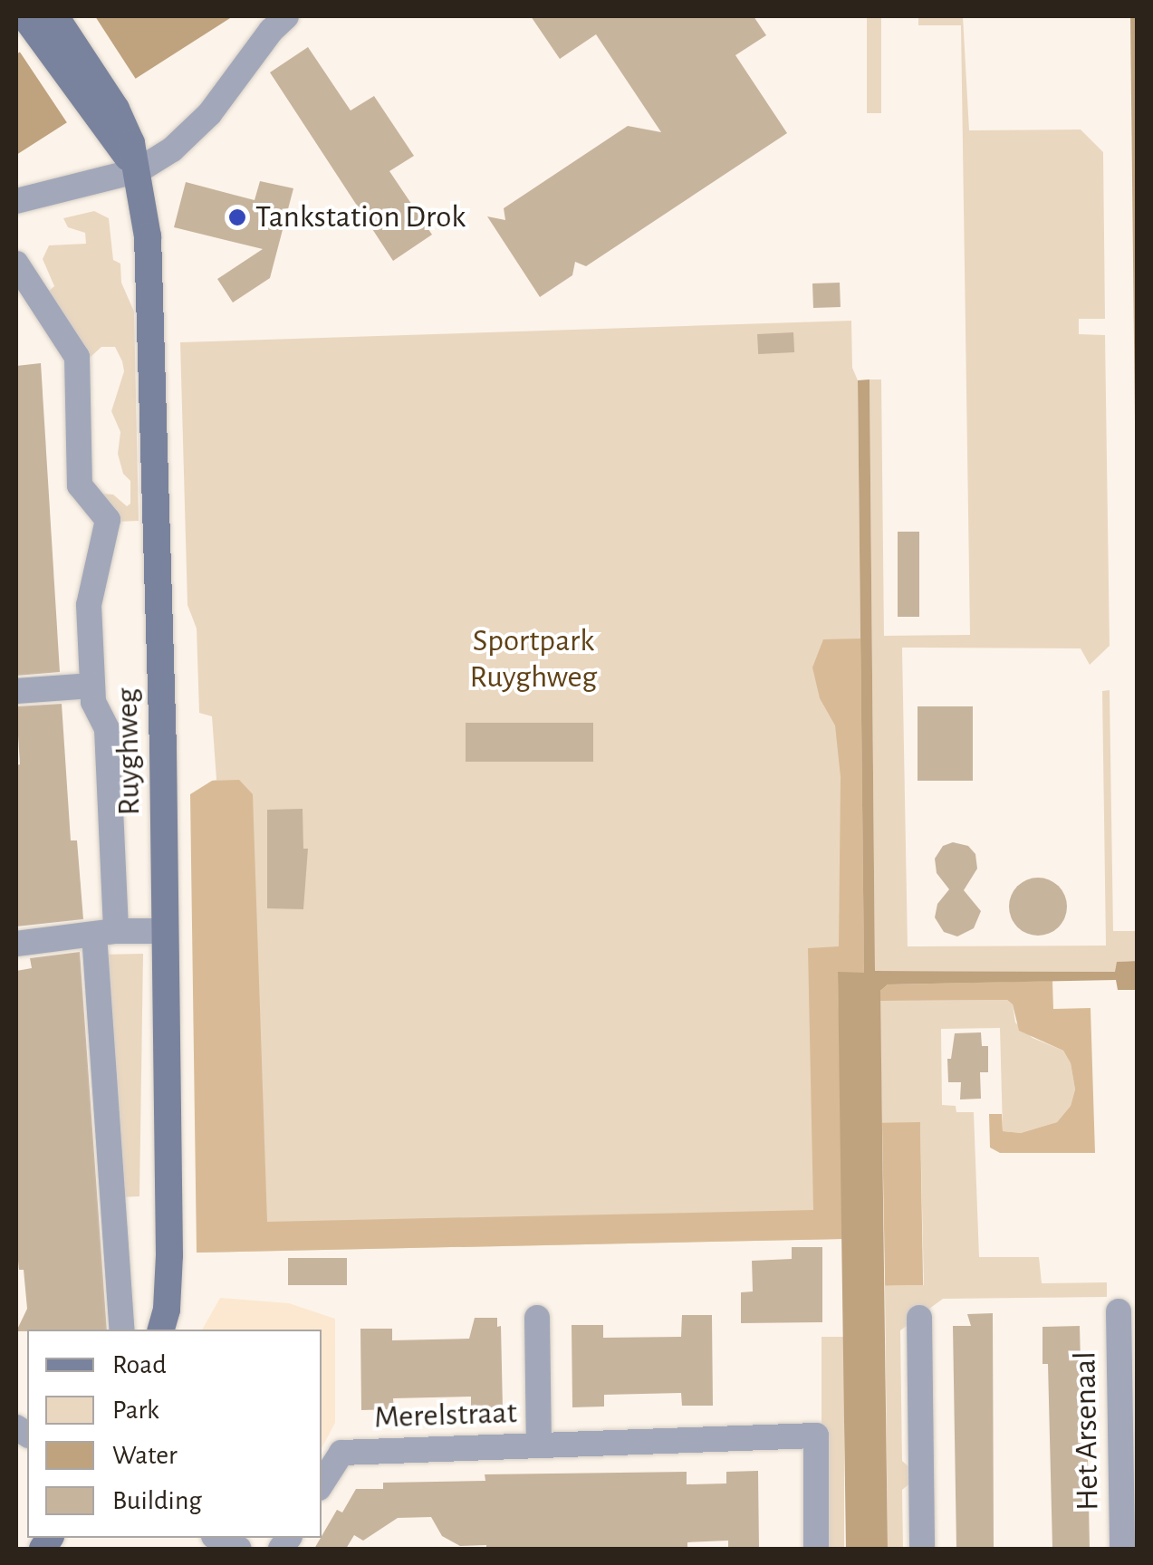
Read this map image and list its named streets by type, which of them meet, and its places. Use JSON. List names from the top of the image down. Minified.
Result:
{"streets":{"street":["Ruyghweg","Merelstraat","Het Arsenaal"]},"parks":["Sportpark Ruyghweg"],"places":["Tankstation Drok"],"legend":["Road","Park","Water","Building"]}
